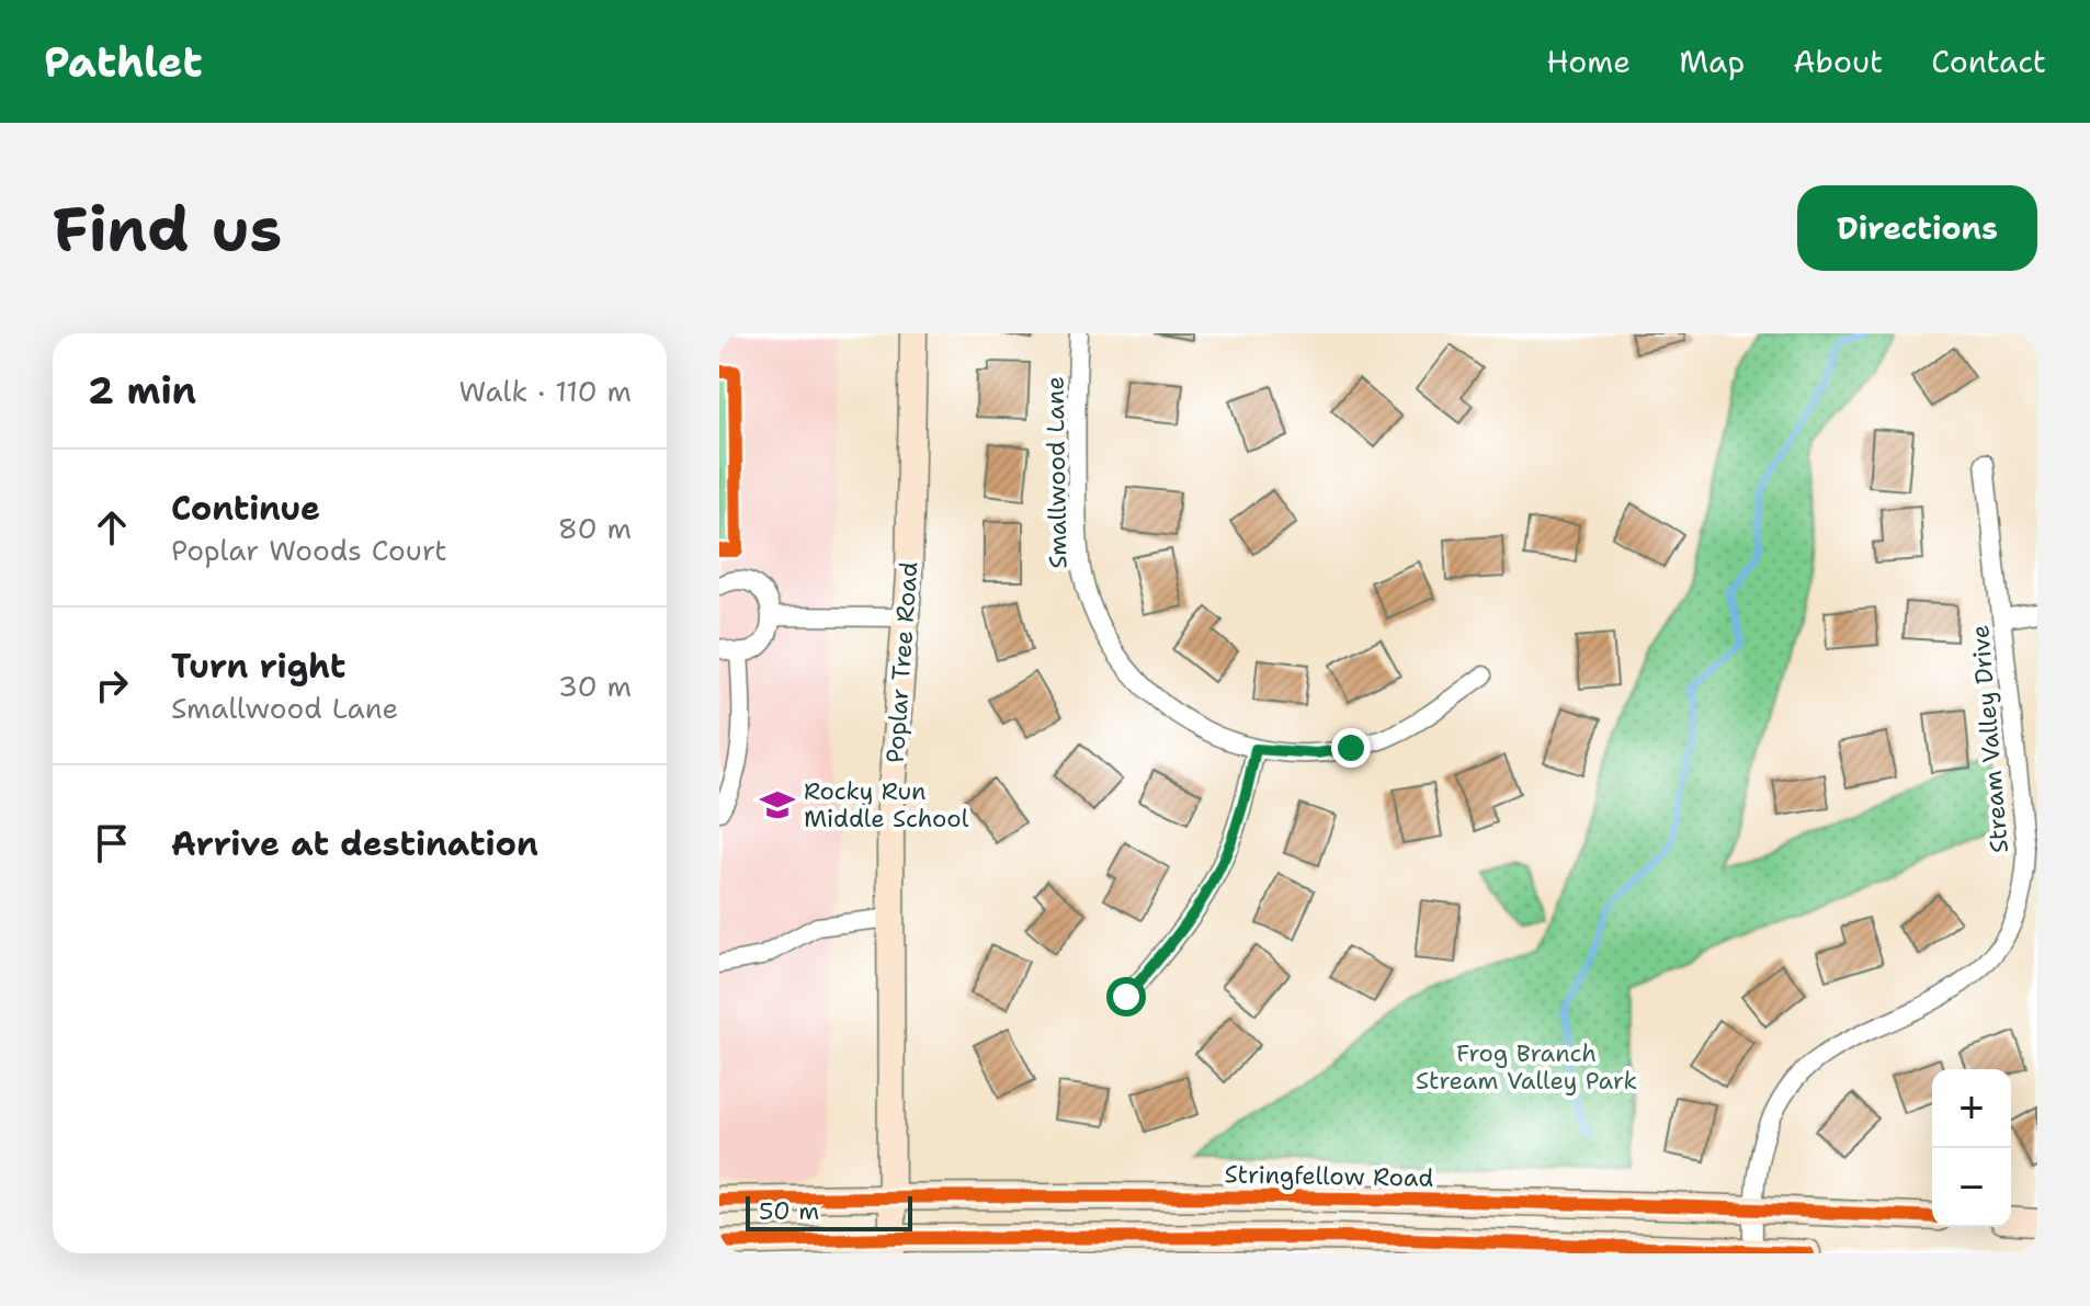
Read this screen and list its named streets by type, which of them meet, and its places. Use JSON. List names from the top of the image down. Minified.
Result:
{"streets":{"main road":["Poplar Tree Road","Stringfellow Road"],"street":["Smallwood Lane","Stream Valley Drive"]},"crossings":[["Poplar Tree Road","Stringfellow Road"],["Stream Valley Drive","Stringfellow Road"]],"parks":["Frog Branch Stream Valley Park"],"places":{"school or university":["Rocky Run Middle School"]},"scale_bar":"50 m","page":{"header":"Pathlet","nav":["Home","Map","About","Contact"],"buttons":"Directions","title":"Find us","heading":["2 min","Walk · 110 m"],"list":[["Continue","Poplar Woods Court","80 m"],["Turn right","Smallwood Lane","30 m"],"Arrive at destination"],"map_buttons":["+","−"],"scale":"50 m"}}
